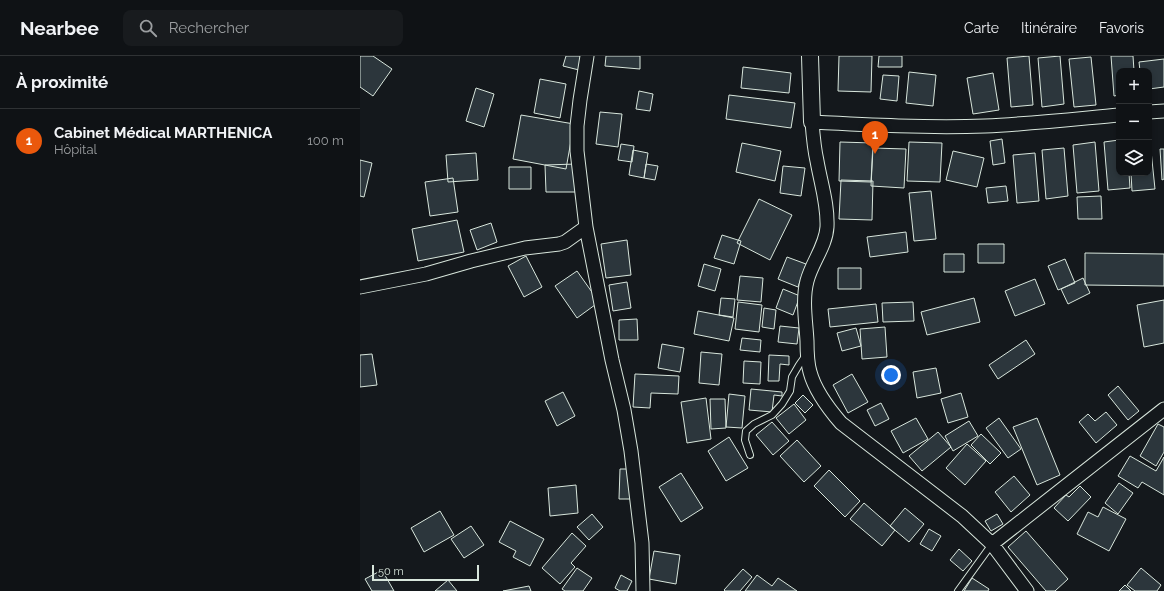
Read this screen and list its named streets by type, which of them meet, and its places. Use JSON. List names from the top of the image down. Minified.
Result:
{"scale_bar":"50 m","page":{"header":"Nearbee","search":"Rechercher","nav":["Carte","Itinéraire","Favoris"],"heading":"À proximité","map_buttons":["+","−"],"list":[{"mark":"1","name":"Cabinet Médical MARTHENICA","note":"Hôpital","value":"100 m"}],"pins":"1","scale":"50 m"}}
